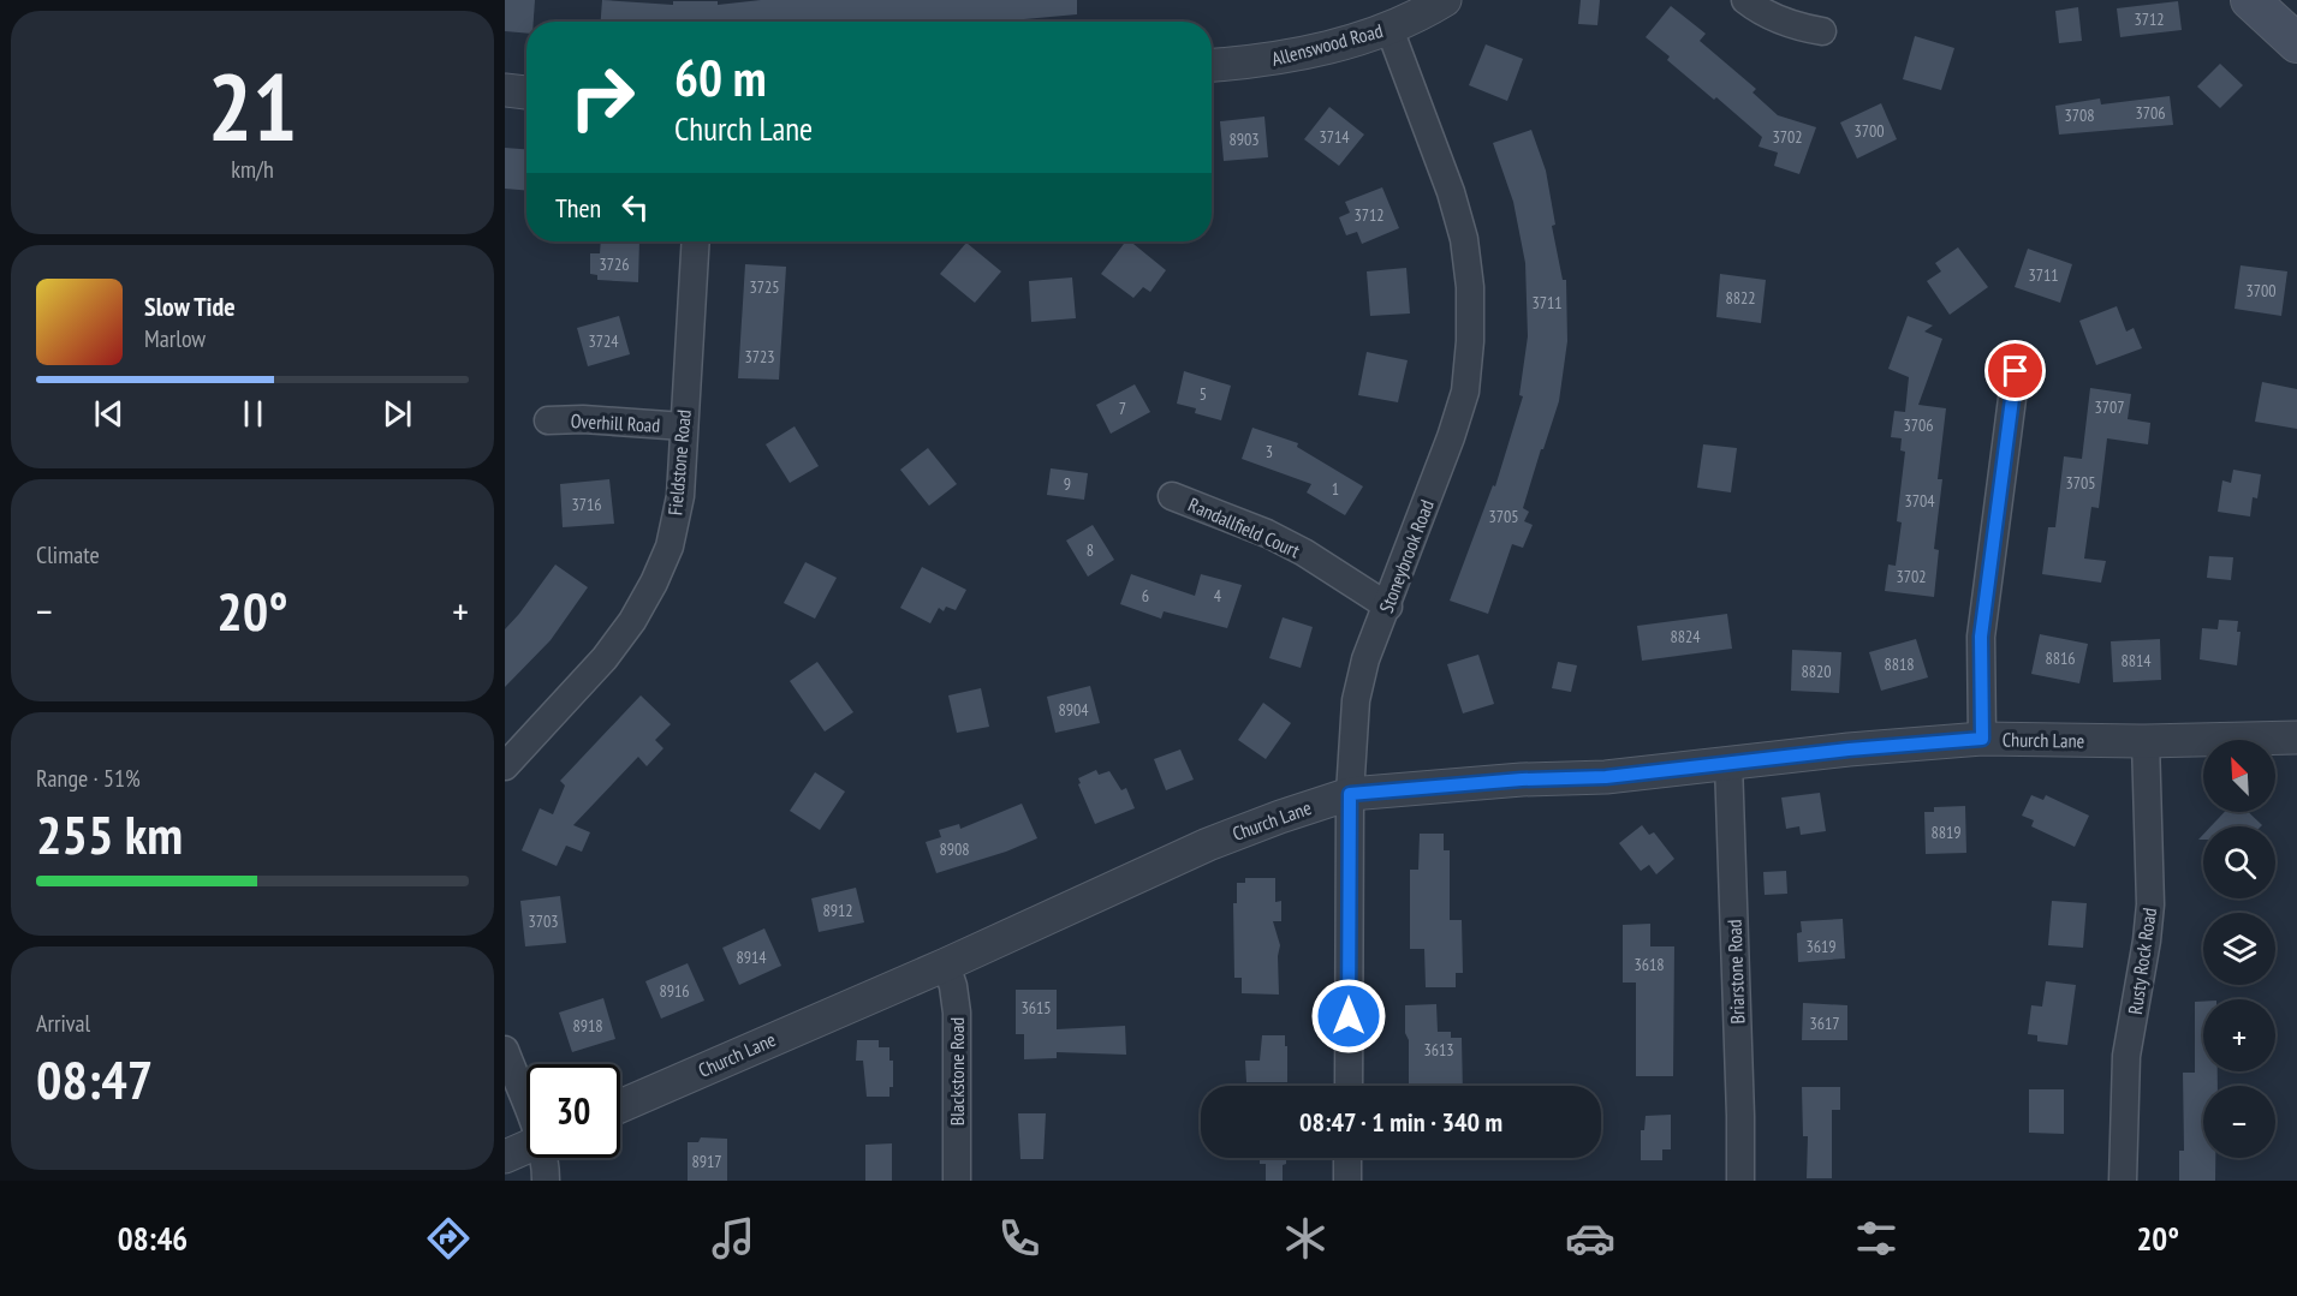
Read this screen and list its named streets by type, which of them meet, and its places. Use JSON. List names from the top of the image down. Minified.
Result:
{"streets":{"street":["Allenswood Road","Overhill Road","Fieldstone Road","Randallfield Court","Stoneybrook Road","Church Lane","Rusty Rock Road","Briarstone Road","Blackstone Road"]},"crossings":[["Allenswood Road","Stoneybrook Road"],["Overhill Road","Fieldstone Road"],["Randallfield Court","Stoneybrook Road"],["Stoneybrook Road","Church Lane"],["Church Lane","Rusty Rock Road"],["Church Lane","Briarstone Road"],["Church Lane","Blackstone Road"]],"house_numbers":["3712","3706","3708","3700","3714","3702","8903","3712","3726","3711","3725","3700","8822","3711","3724","3723","5","3707","7","3706","3","3705","9","1","3704","3716","3705","8","3702","6","4","8824","8816","8814","8818","8820","8904","8819","8908","8912","3703","3619","8914","3618","8916","3615","3617","8918","3613","8917"],"north":"top left","page":{"tile":[["21","km/h"],"Climate",["Range · 51%","255 km"],["Arrival","08:47"]],"turn":["60 m","Church Lane"],"then":"Then","song":["Slow Tide","Marlow"],"heat":["−","20°","+"],"map_buttons":["+","−"],"limit":"30","trip":"08:47 · 1 min · 340 m","tabs":["08:46","20°"]}}
